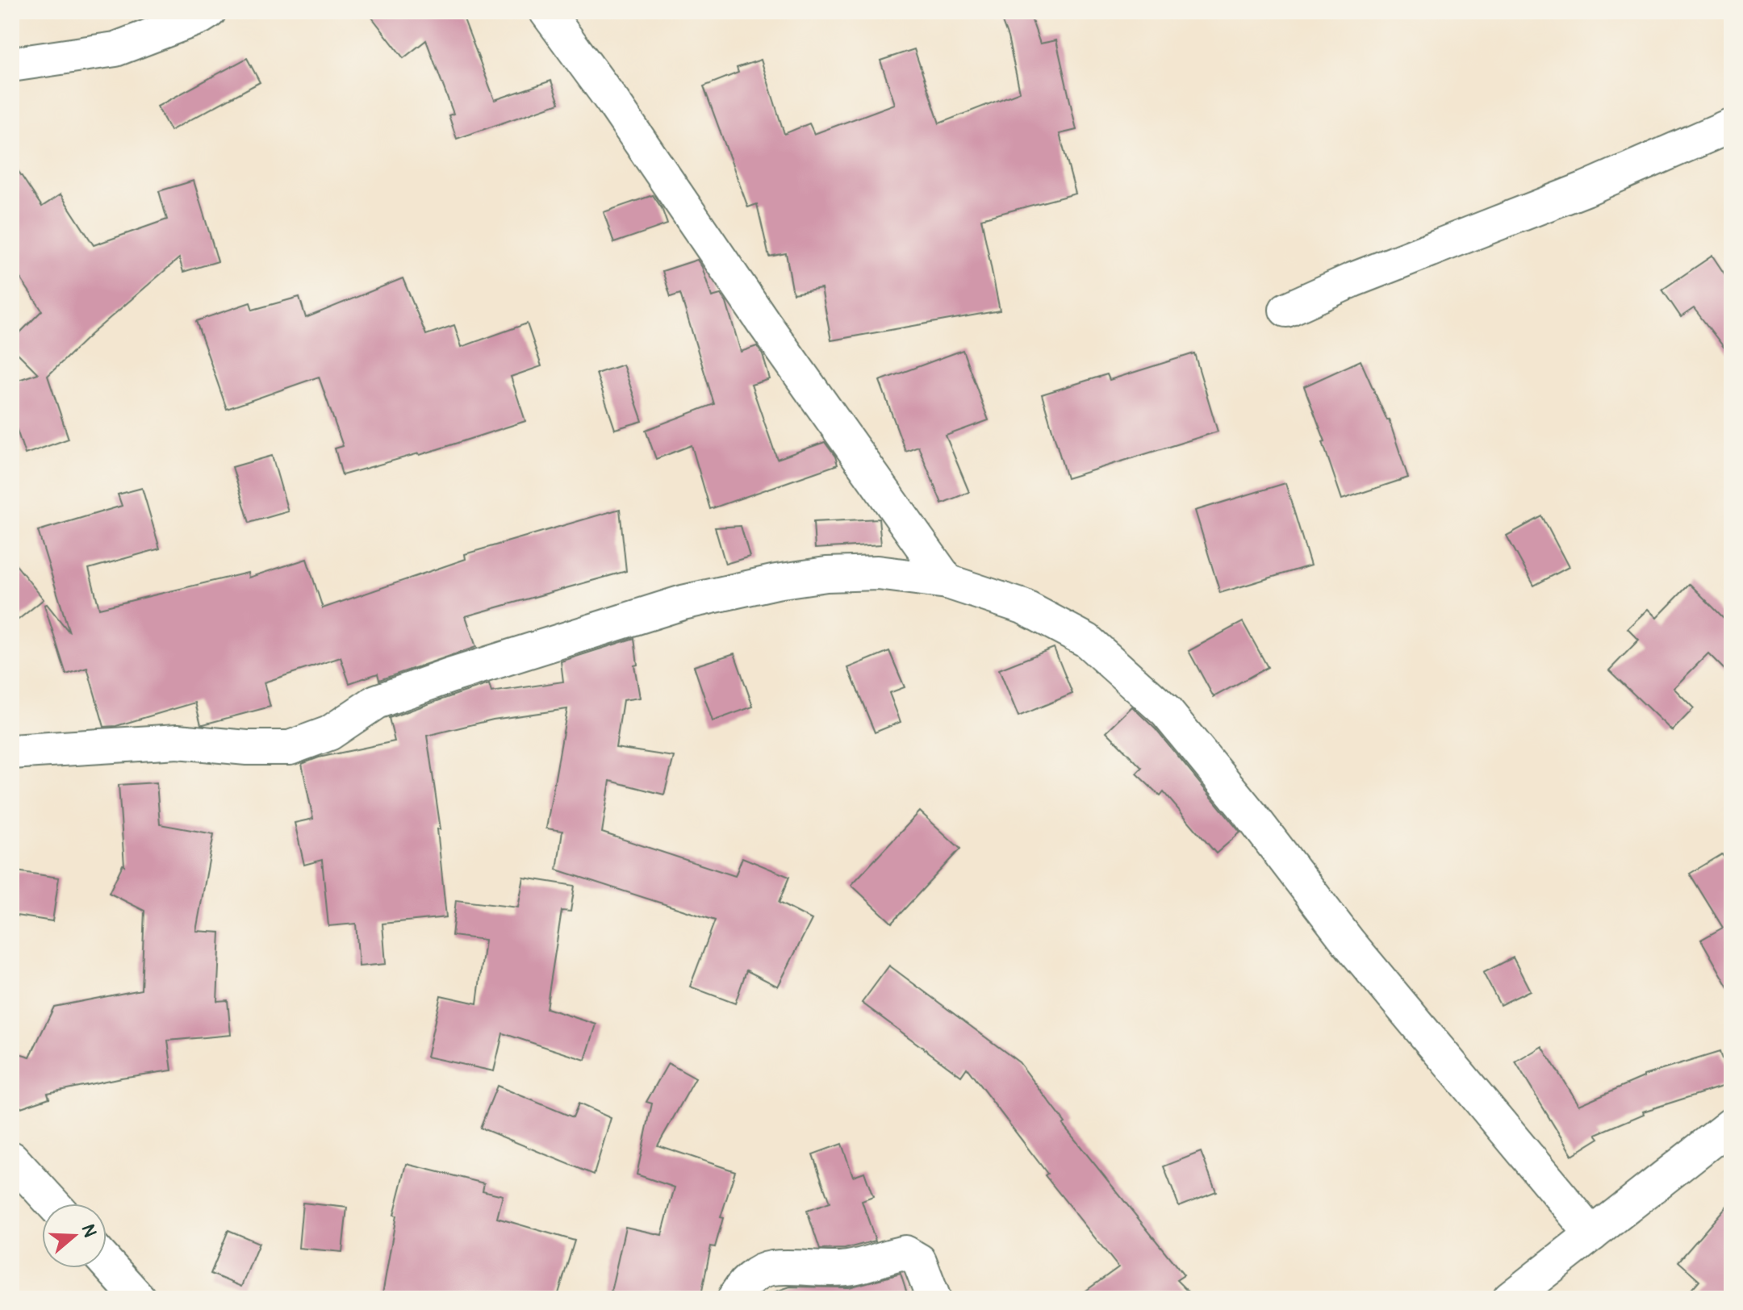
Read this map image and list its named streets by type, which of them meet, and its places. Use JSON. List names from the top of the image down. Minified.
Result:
{"north":"right"}
